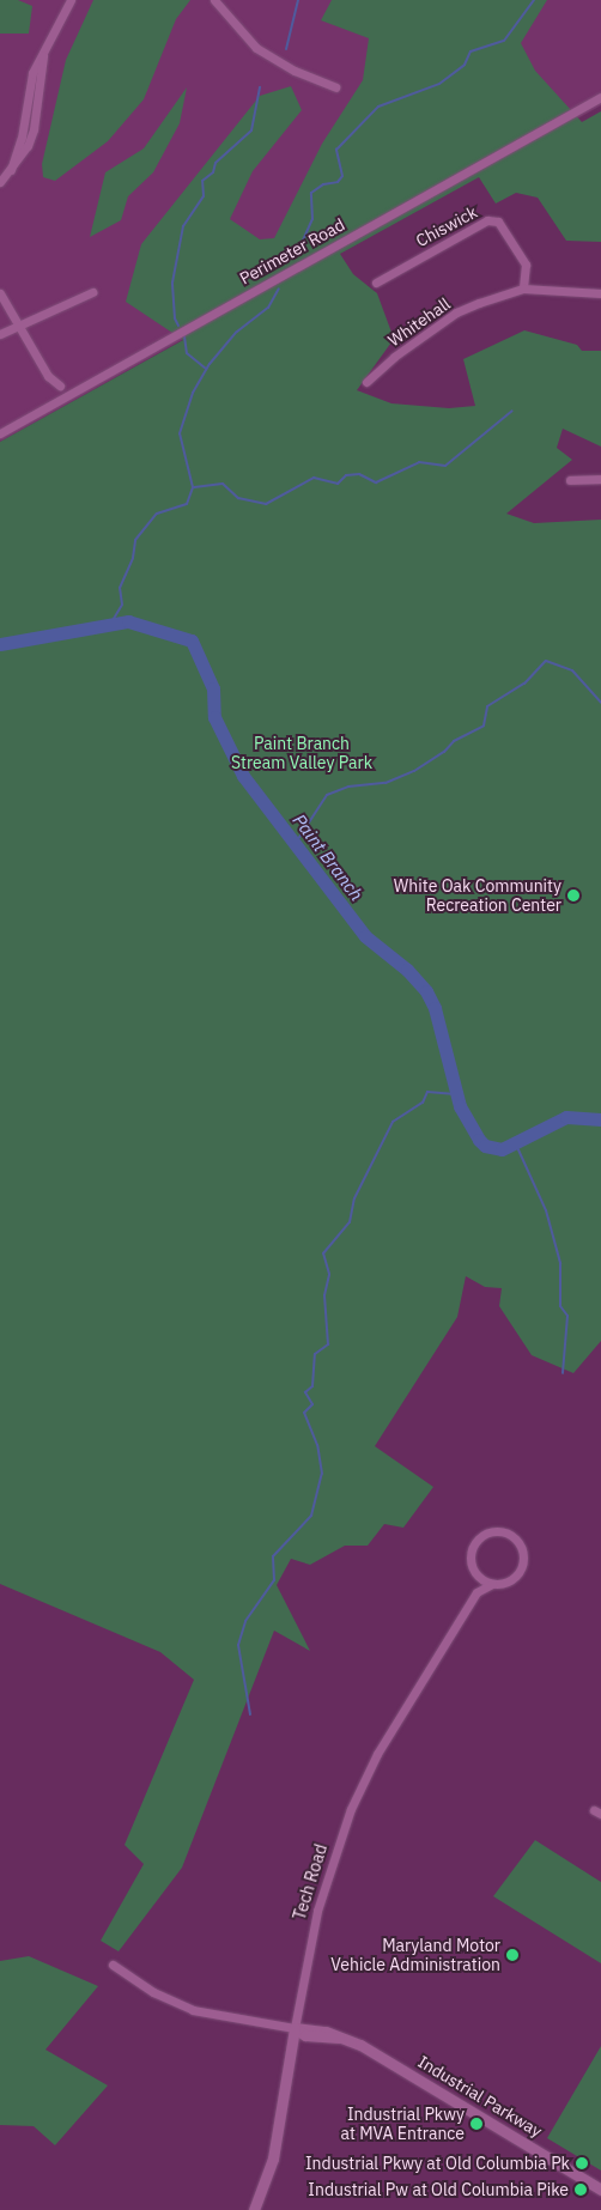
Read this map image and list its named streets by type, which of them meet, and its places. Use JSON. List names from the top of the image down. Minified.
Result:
{"streets":{"street":["Chiswick","Perimeter Road","Whitehall","Tech Road","Industrial Parkway"]},"crossings":[["Chiswick","Whitehall"],["Tech Road","Industrial Parkway"]],"water":["Paint Branch"],"parks":["Paint Branch Stream Valley Park"],"places":["White Oak Community Recreation Center","Maryland Motor Vehicle Administration","Industrial Pkwy at MVA Entrance","Industrial Pkwy at Old Columbia Pk","Industrial Pw at Old Columbia Pike"]}
